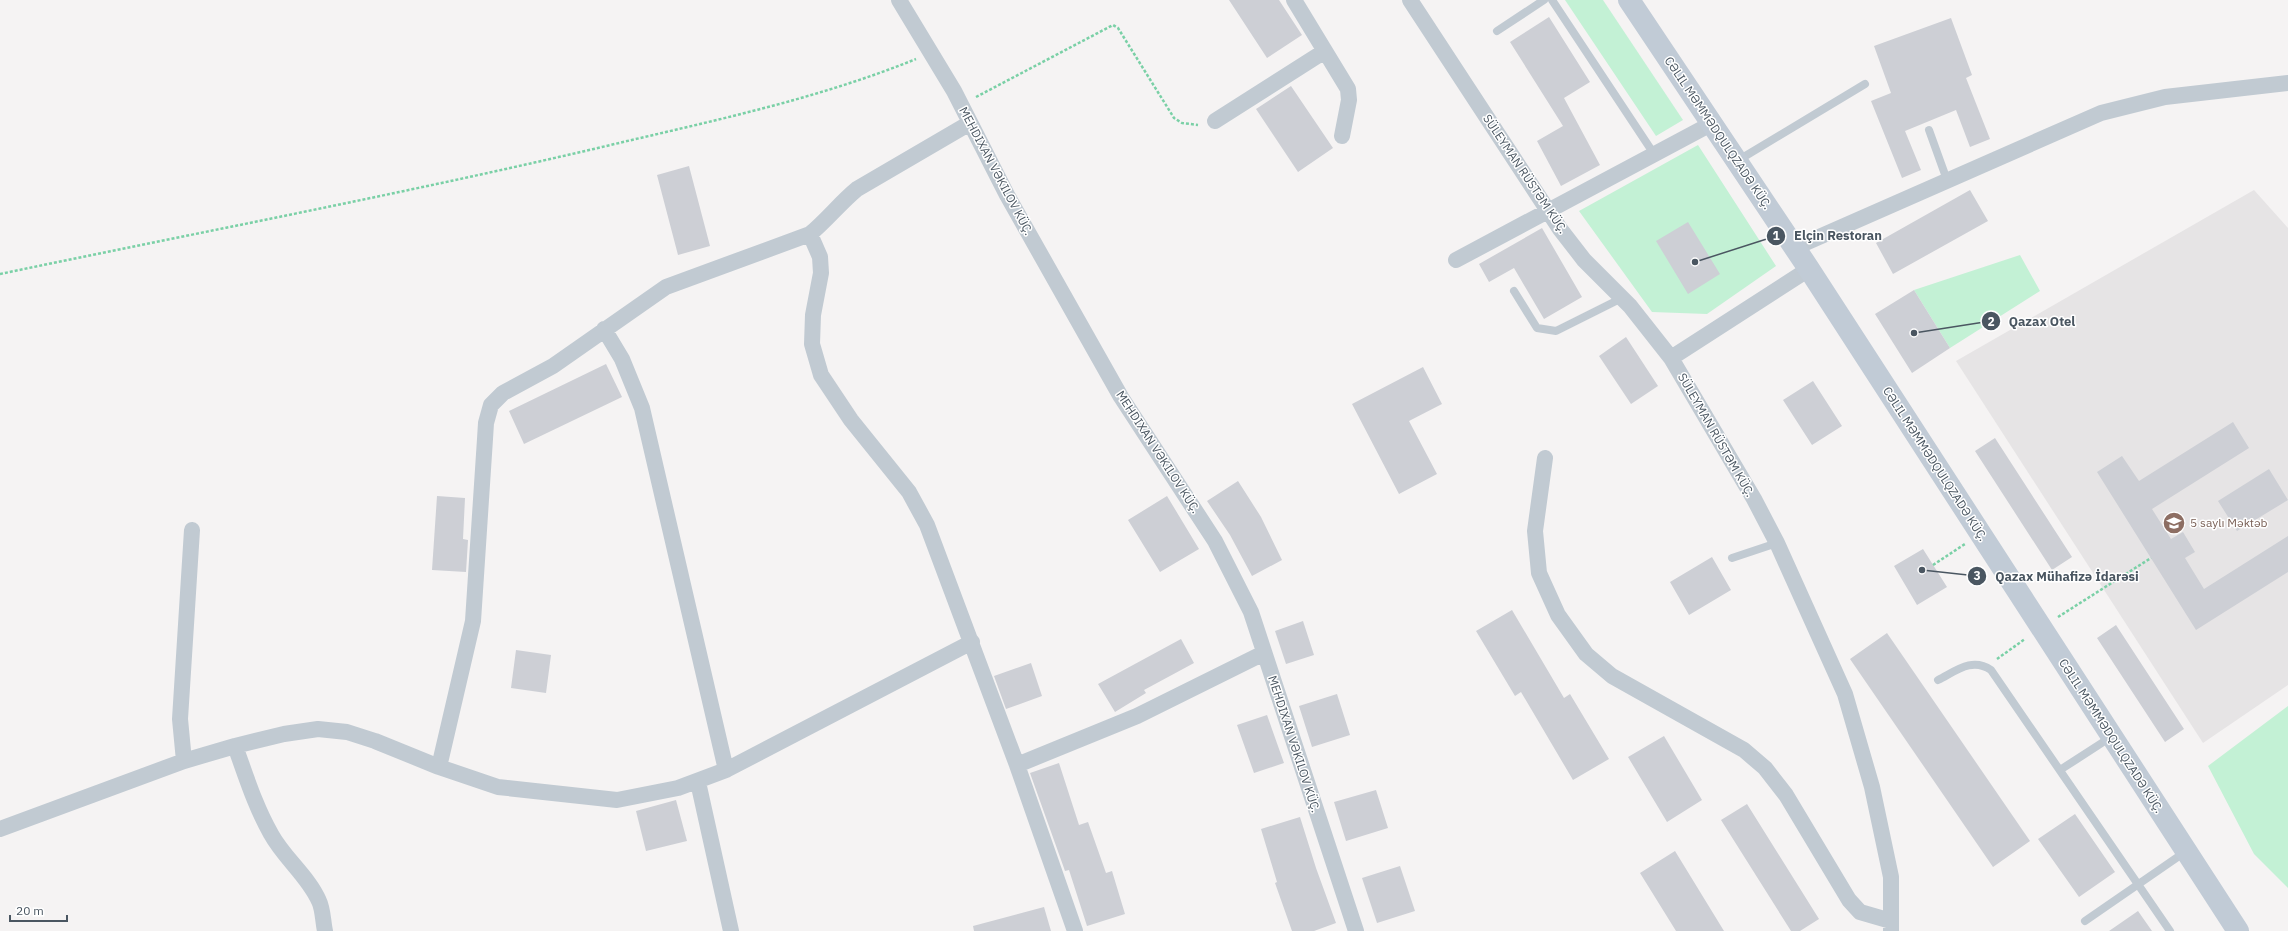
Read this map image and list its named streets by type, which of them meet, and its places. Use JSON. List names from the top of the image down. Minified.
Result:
{"streets":{"street":["CƏLIL MƏMMƏDQULQZADƏ KÜÇ.","MEHDIXAN VƏKILOV KÜÇ.","SÜLEYMAN RÜSTƏM KÜÇ."]},"places":{"other":["Elçin Restoran","Qazax Otel","Qazax Mühafizə İdarəsi"],"school or university":["5 saylı Məktəb"]},"scale_bar":"20 m"}
